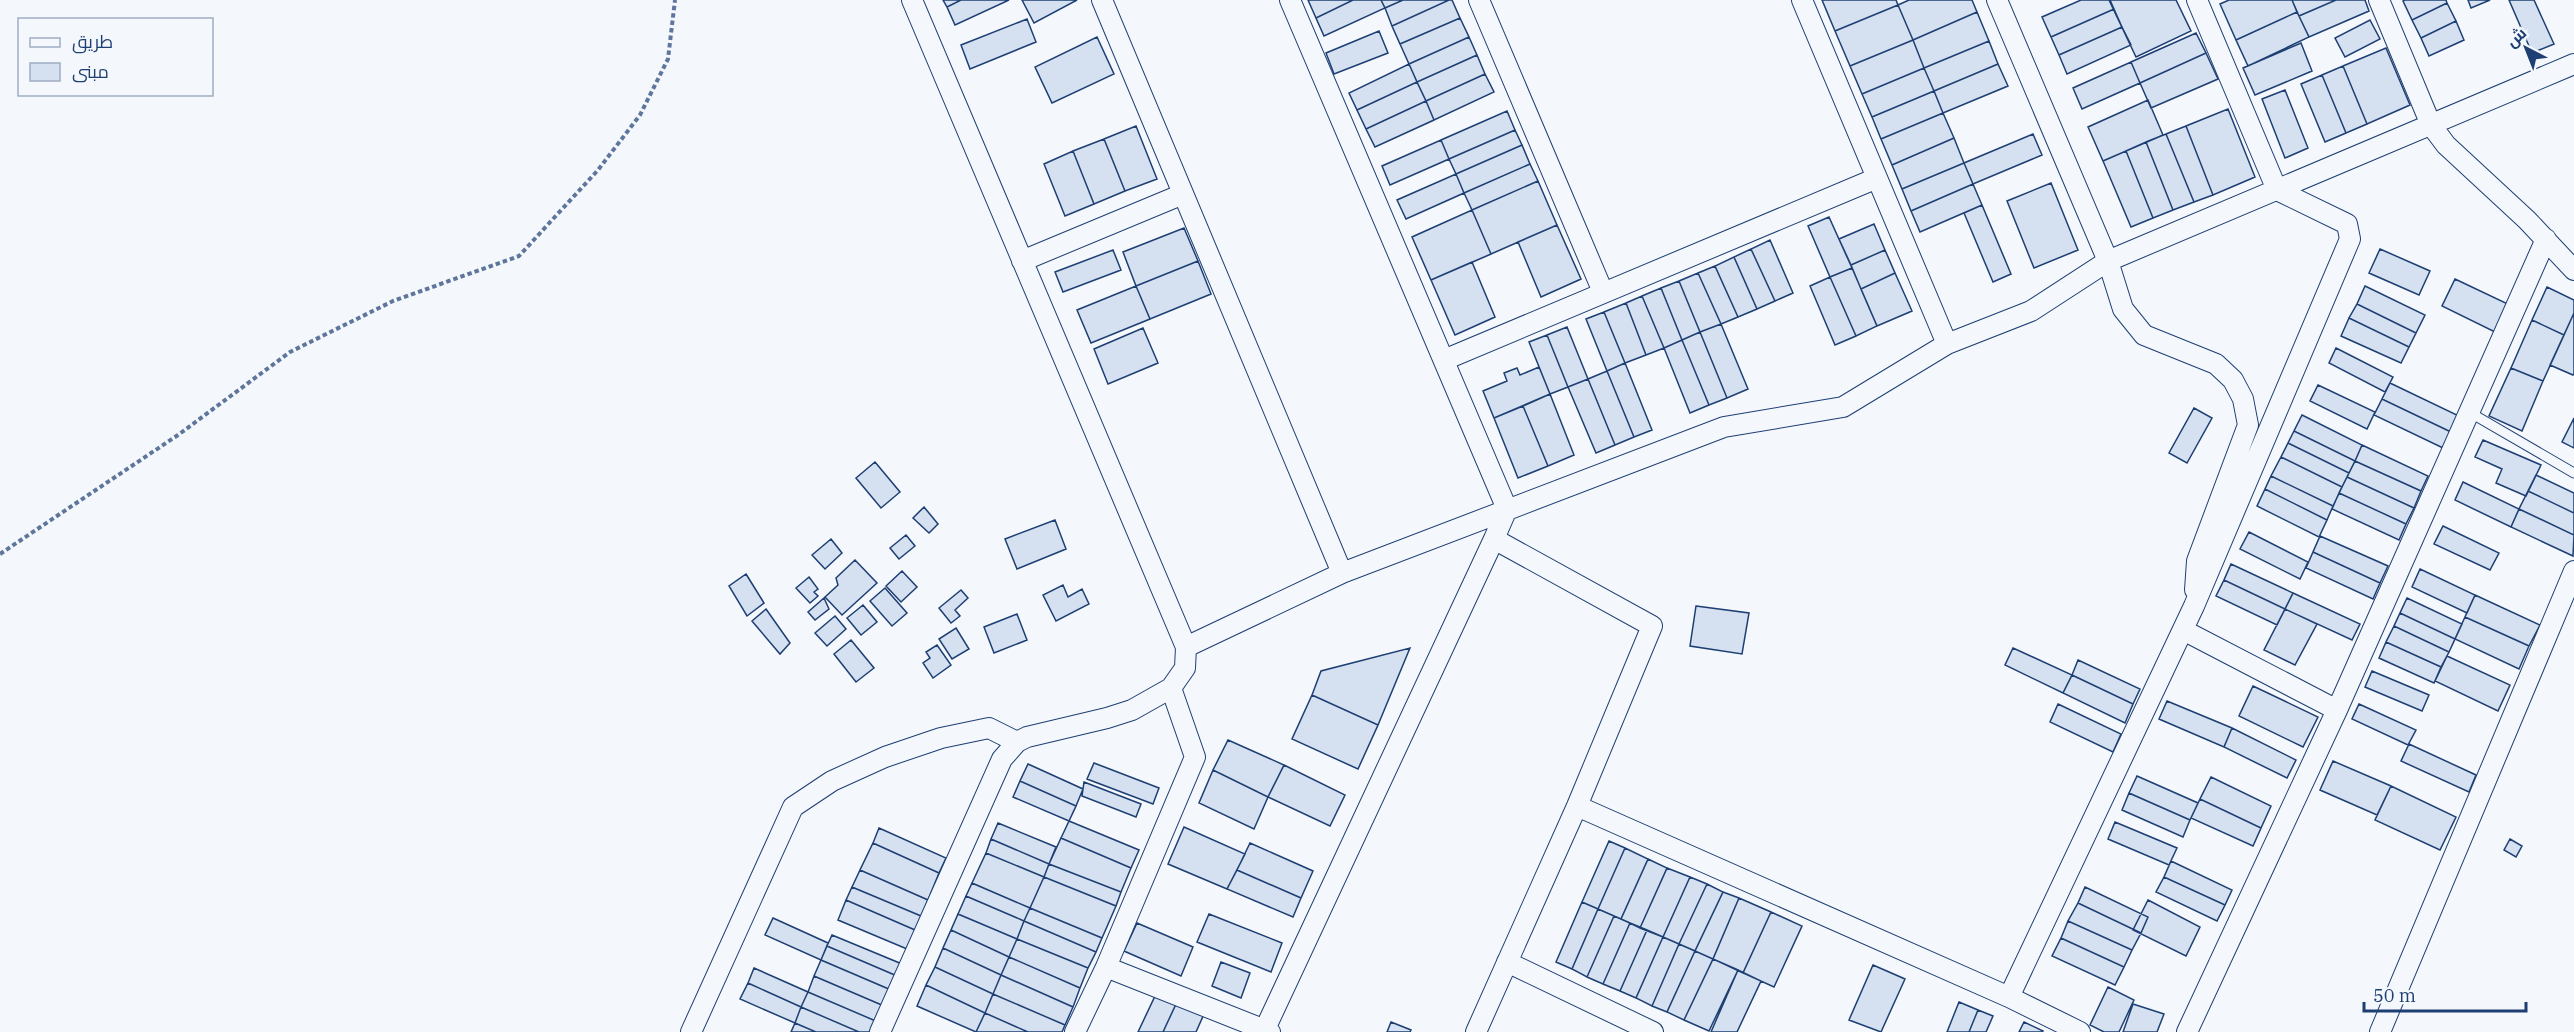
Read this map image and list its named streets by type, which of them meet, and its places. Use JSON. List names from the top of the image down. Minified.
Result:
{"legend":["طريق","مبنى"],"scale_bar":"50 m","north":"top left"}
